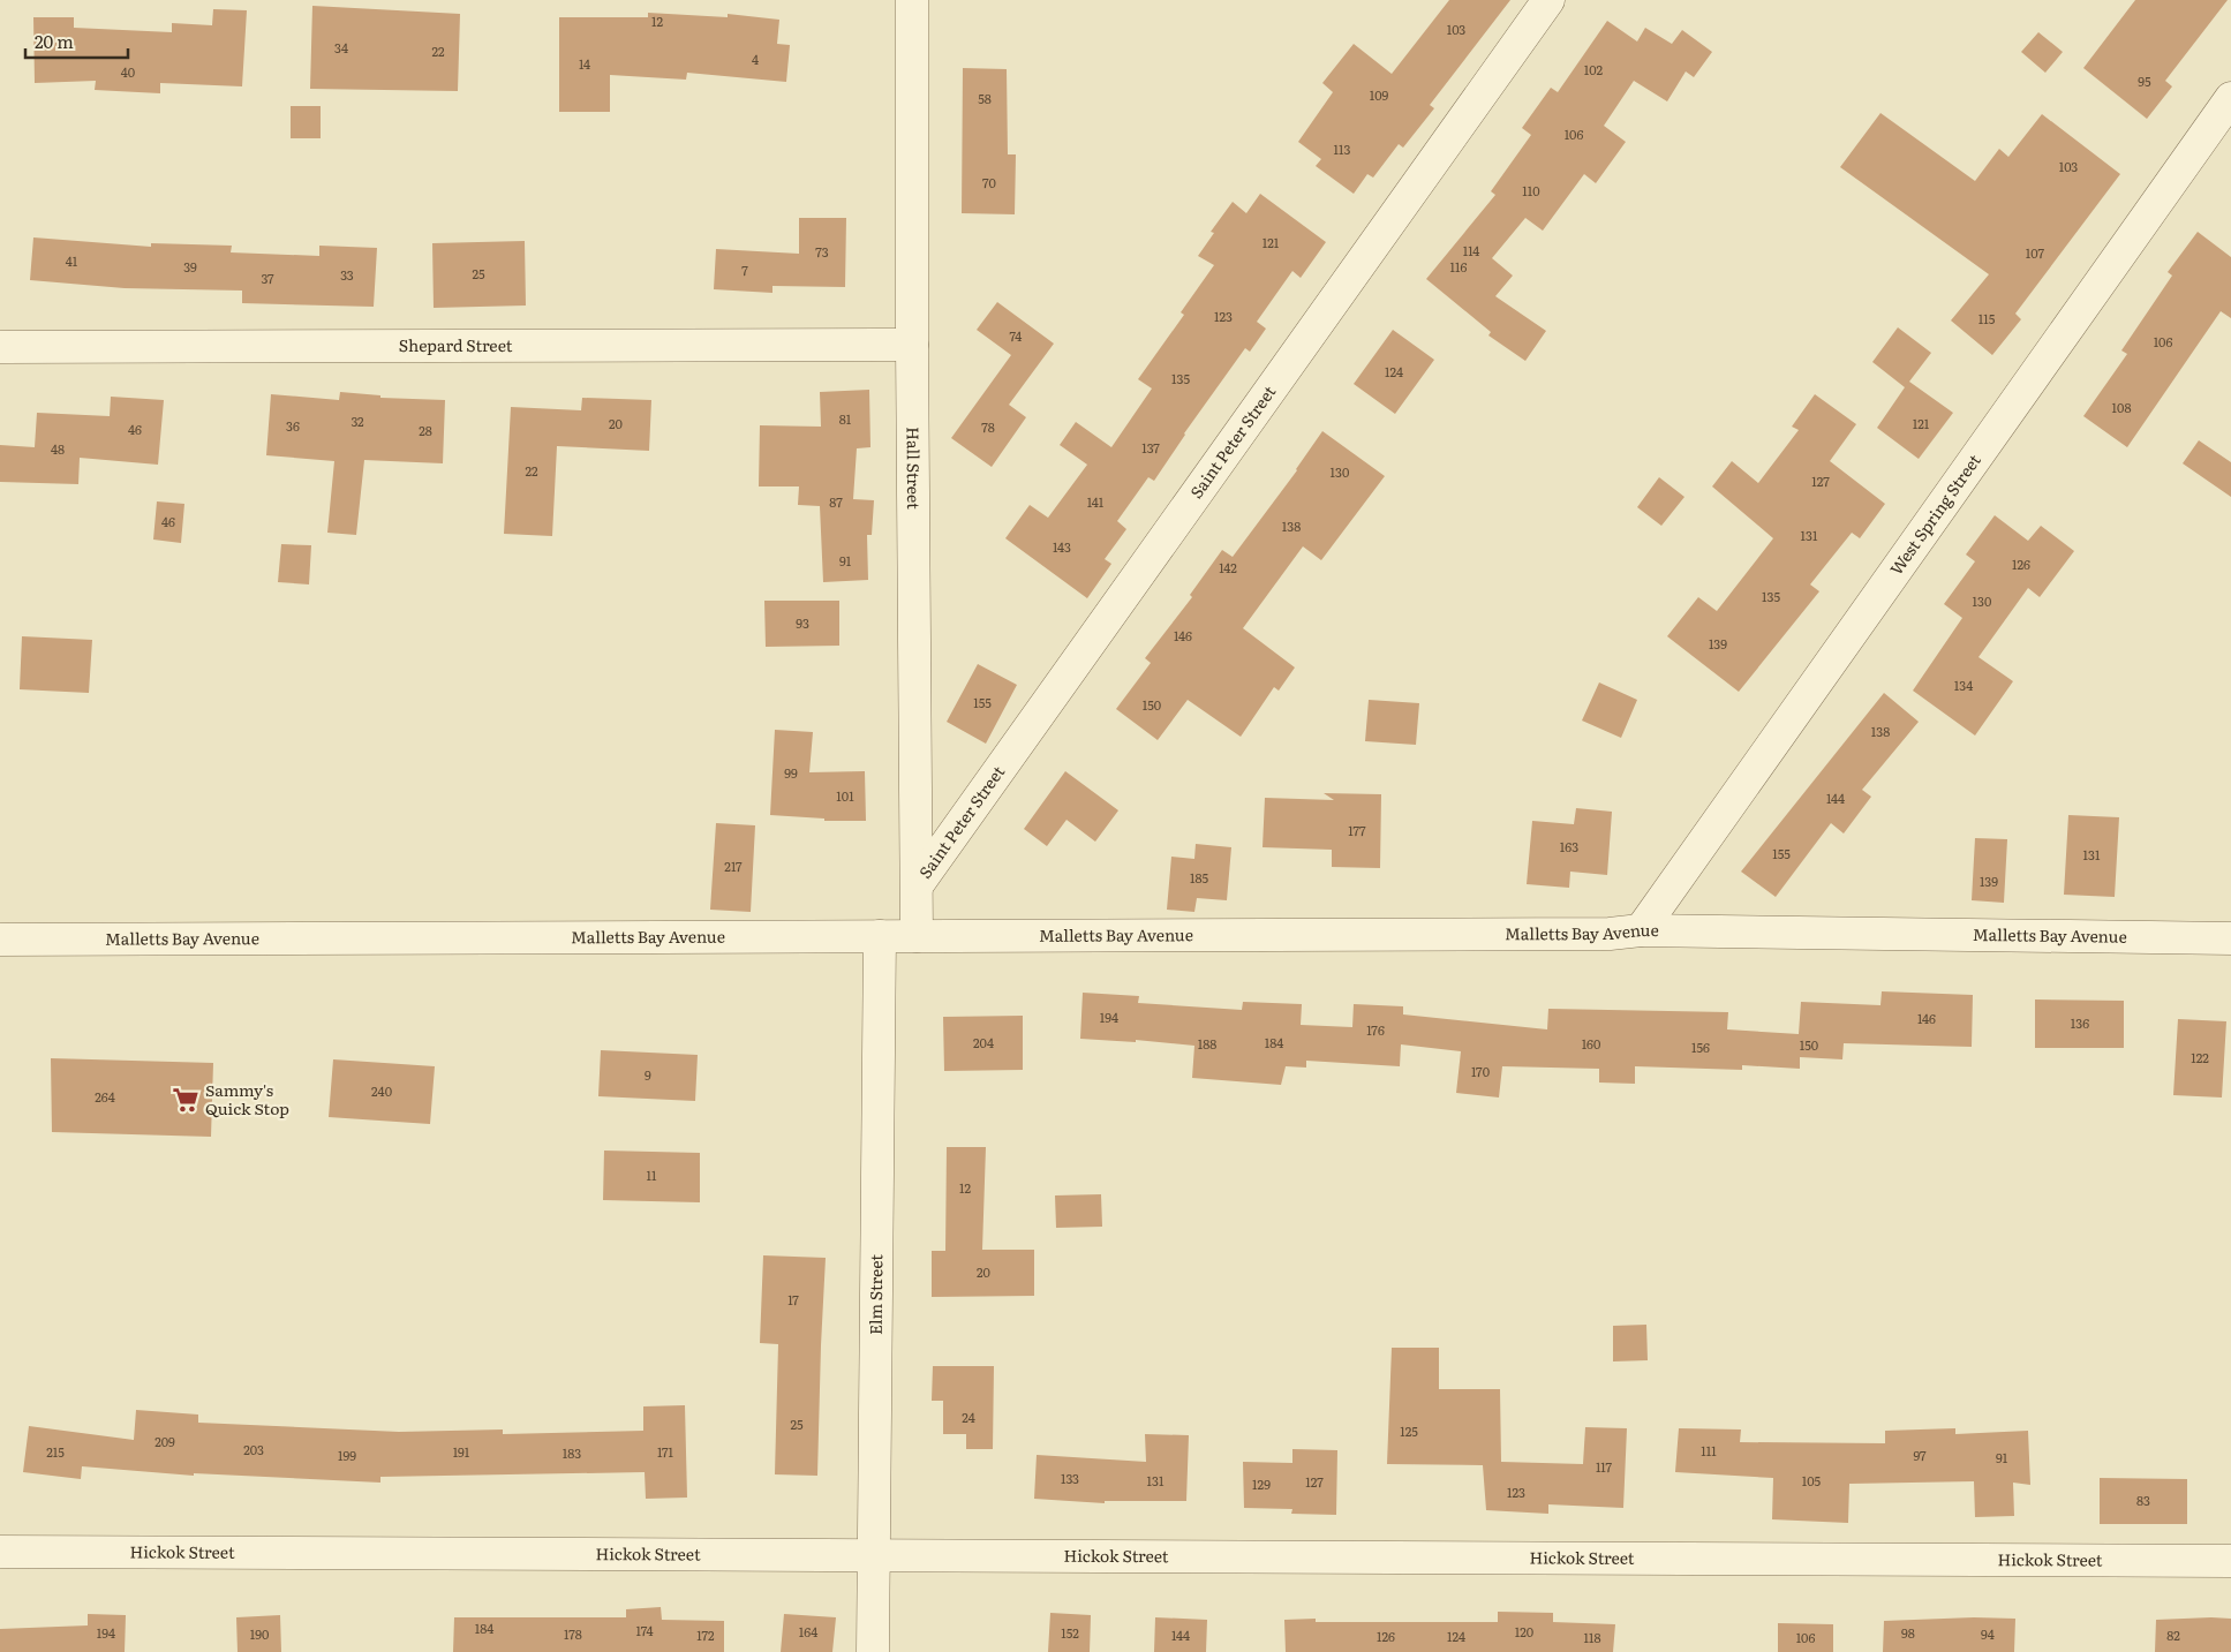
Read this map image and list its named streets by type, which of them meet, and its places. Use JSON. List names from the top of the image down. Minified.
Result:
{"streets":{"street":["Shepard Street","Saint Peter Street","Hall Street","West Spring Street","Malletts Bay Avenue","Elm Street","Hickok Street"]},"crossings":[["Shepard Street","Hall Street"],["Saint Peter Street","Hall Street"],["Hall Street","Malletts Bay Avenue"],["West Spring Street","Malletts Bay Avenue"],["Malletts Bay Avenue","Elm Street"],["Elm Street","Hickok Street"]],"places":{"supermarket":["Sammy's Quick Stop"]},"house_numbers":["12","103","34","22","4","14","102","40","95","109","58","106","113","103","70","110","121","114","73","107","41","39","116","7","25","33","37","123","115","74","106","124","135","108","81","32","20","121","36","78","46","28","137","48","22","130","127","87","141","46","138","131","143","91","126","142","135","130","93","146","139","134","155","150","138","99","101","144","177","163","155","131","217","185","139","194","146","136","176","204","184","188","160","150","156","122","170","9","240","264","11","12","20","17","24","25","125","209","203","111","215","191","171","183","199","97","91","117","133","131","105","127","129","123","83","184","174","164","120","194","152","98","190","178","94","172","144","82","126","124","118","106"],"scale_bar":"20 m"}
